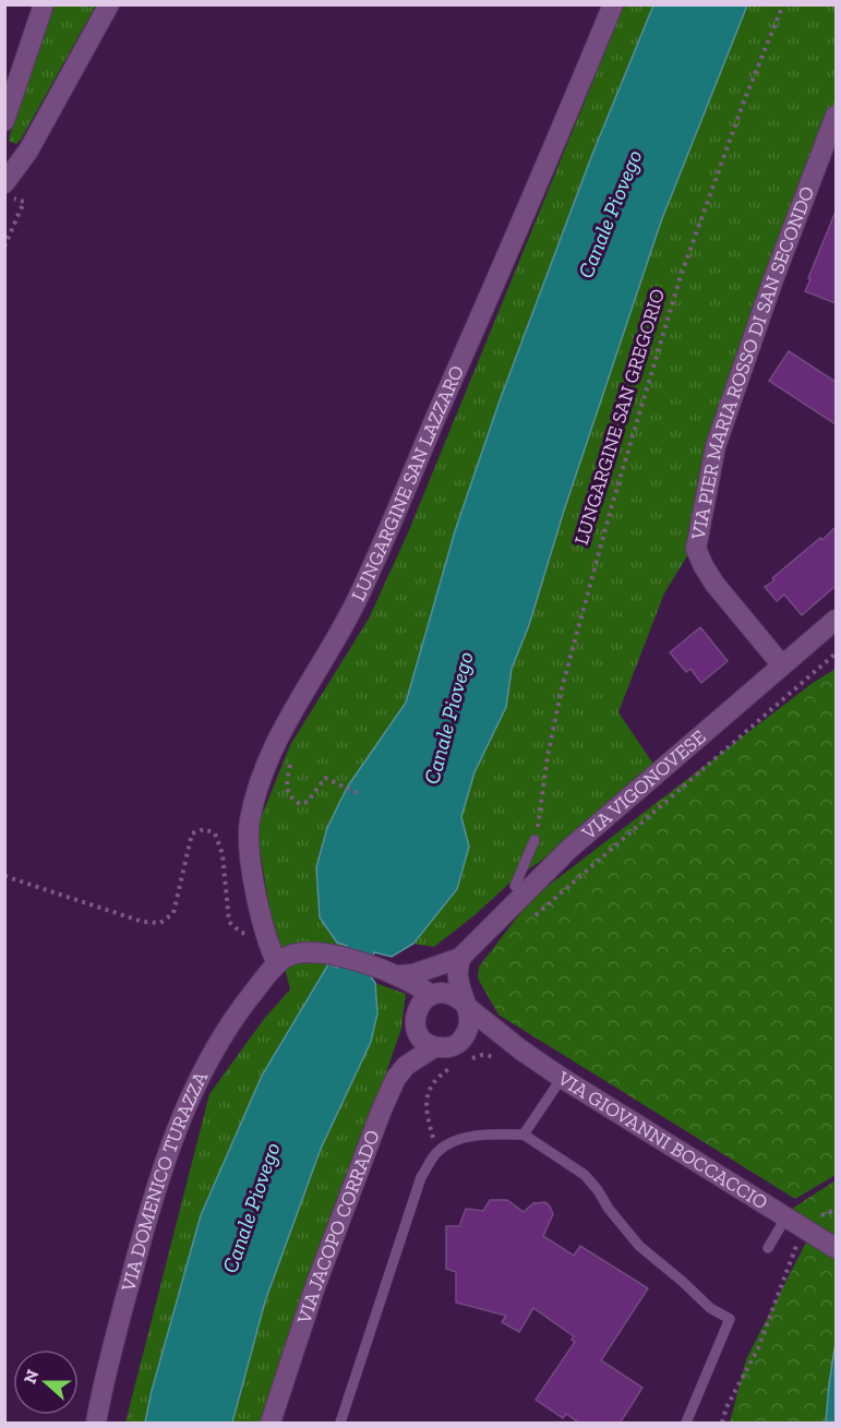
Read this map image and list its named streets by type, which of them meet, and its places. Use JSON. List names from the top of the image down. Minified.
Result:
{"streets":{"street":["VIA PIER MARIA ROSSO DI SAN SECONDO","LUNGARGINE SAN LAZZARO","VIA VIGONOVESE","VIA GIOVANNI BOCCACCIO","VIA DOMENICO TURAZZA","VIA JACOPO CORRADO"],"path":["LUNGARGINE SAN GREGORIO"]},"crossings":[["VIA PIER MARIA ROSSO DI SAN SECONDO","VIA VIGONOVESE"],["LUNGARGINE SAN LAZZARO","VIA DOMENICO TURAZZA"],["VIA VIGONOVESE","VIA GIOVANNI BOCCACCIO"],["VIA VIGONOVESE","VIA JACOPO CORRADO"],["VIA GIOVANNI BOCCACCIO","VIA JACOPO CORRADO"]],"water":["Canale Piovego"],"north":"left"}
